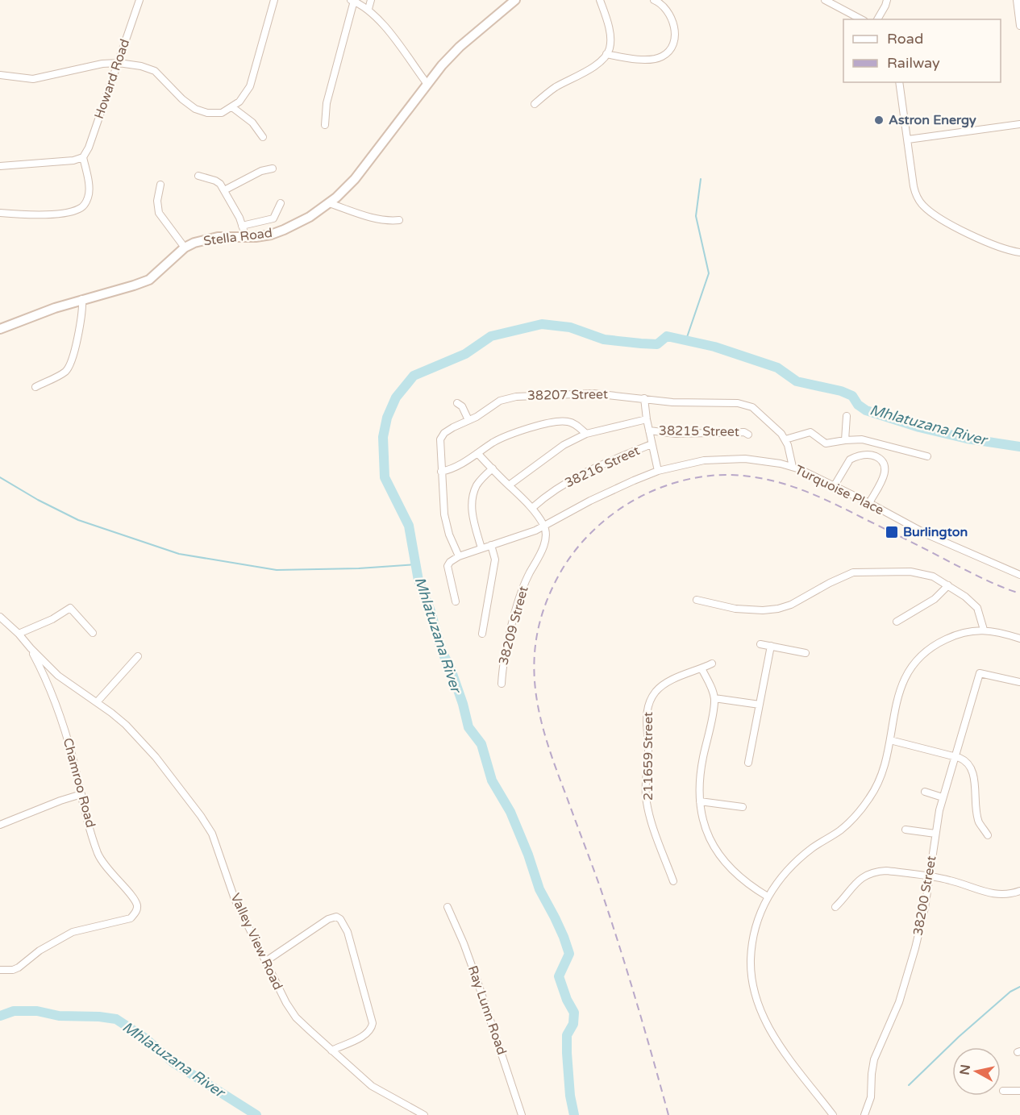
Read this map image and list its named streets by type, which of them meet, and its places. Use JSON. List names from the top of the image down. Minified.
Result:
{"streets":{"main road":["Stella Road"],"street":["Howard Road","38207 Street","38215 Street","38216 Street","Turquoise Place","38209 Street","211659 Street","Chamroo Road","38200 Street","Valley View Road","Ray Lunn Road"]},"crossings":[["38207 Street","Turquoise Place"],["Turquoise Place","38209 Street"],["Chamroo Road","Valley View Road"]],"water":["Mhlatuzana River"],"places":{"other":["Astron Energy"],"transit":["Burlington"]},"legend":["Road","Railway"],"north":"left"}
